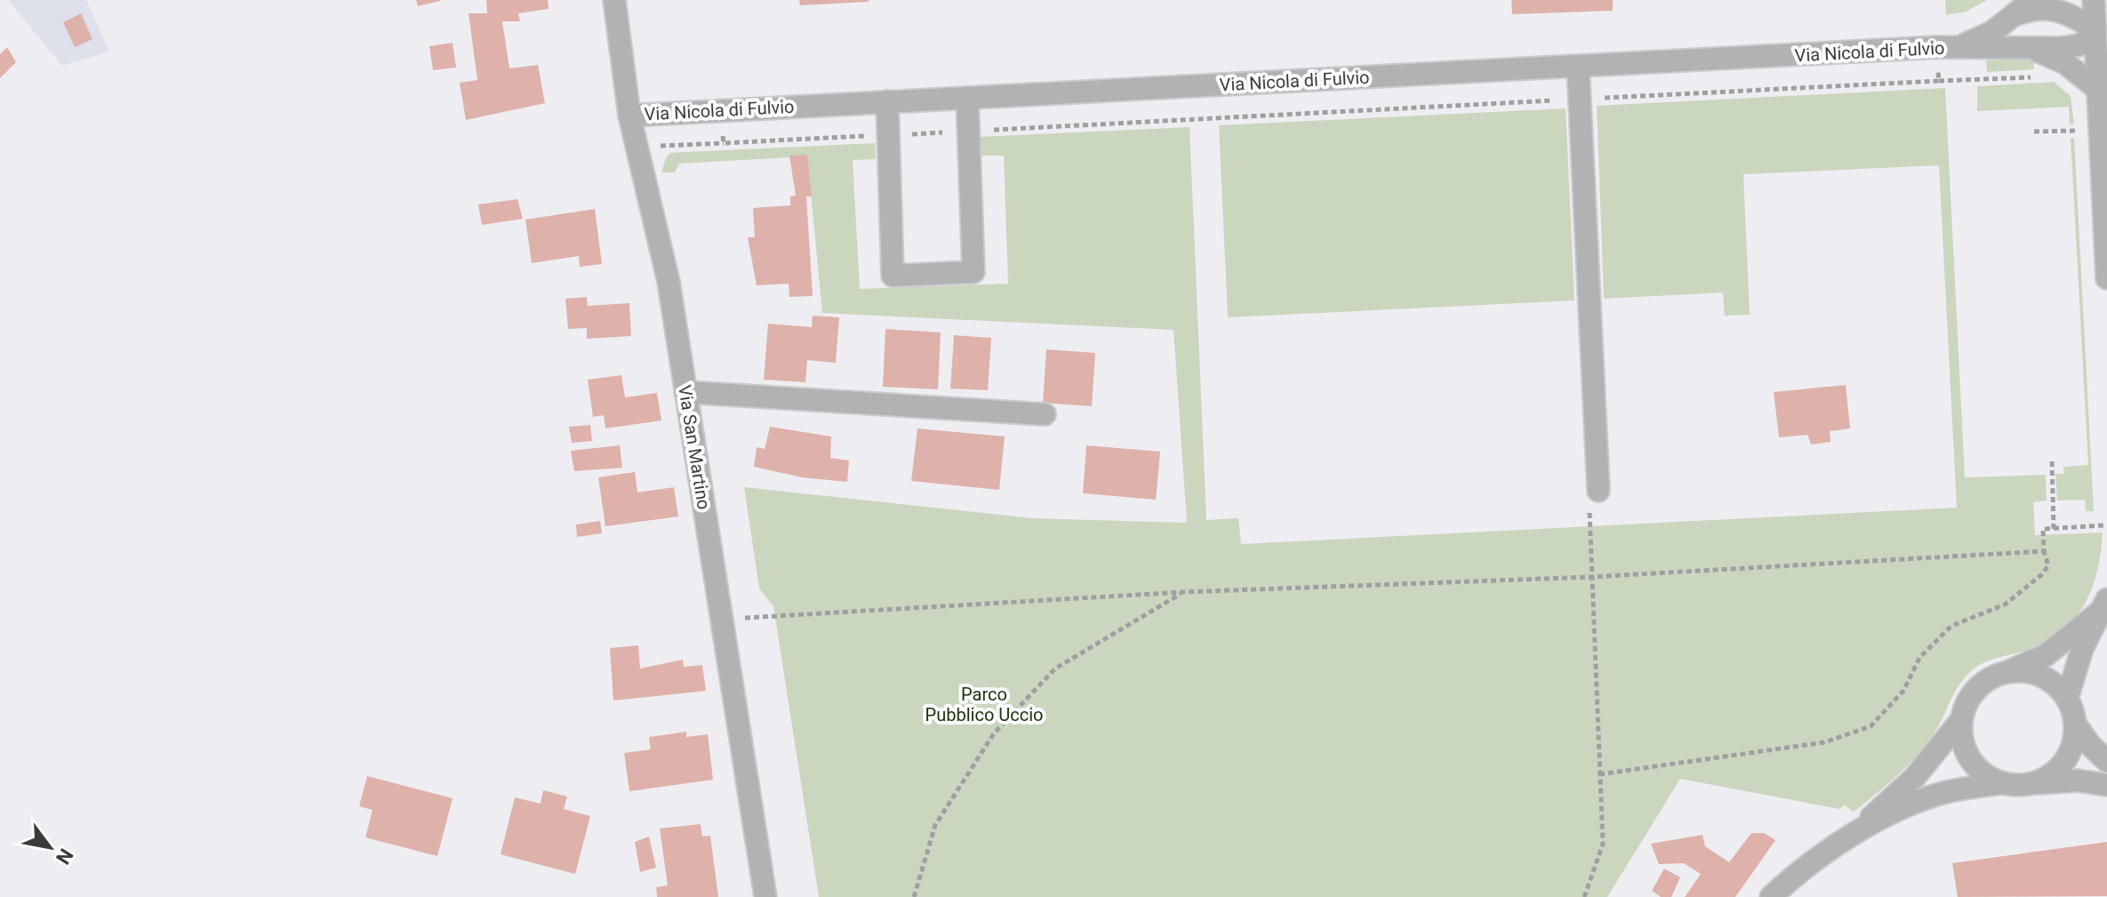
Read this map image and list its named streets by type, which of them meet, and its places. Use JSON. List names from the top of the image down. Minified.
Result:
{"streets":{"street":["Via Nicola di Fulvio","Via San Martino"]},"crossings":[["Via Nicola di Fulvio","Via San Martino"]],"parks":["Parco Pubblico Uccio"],"north":"bottom right"}
